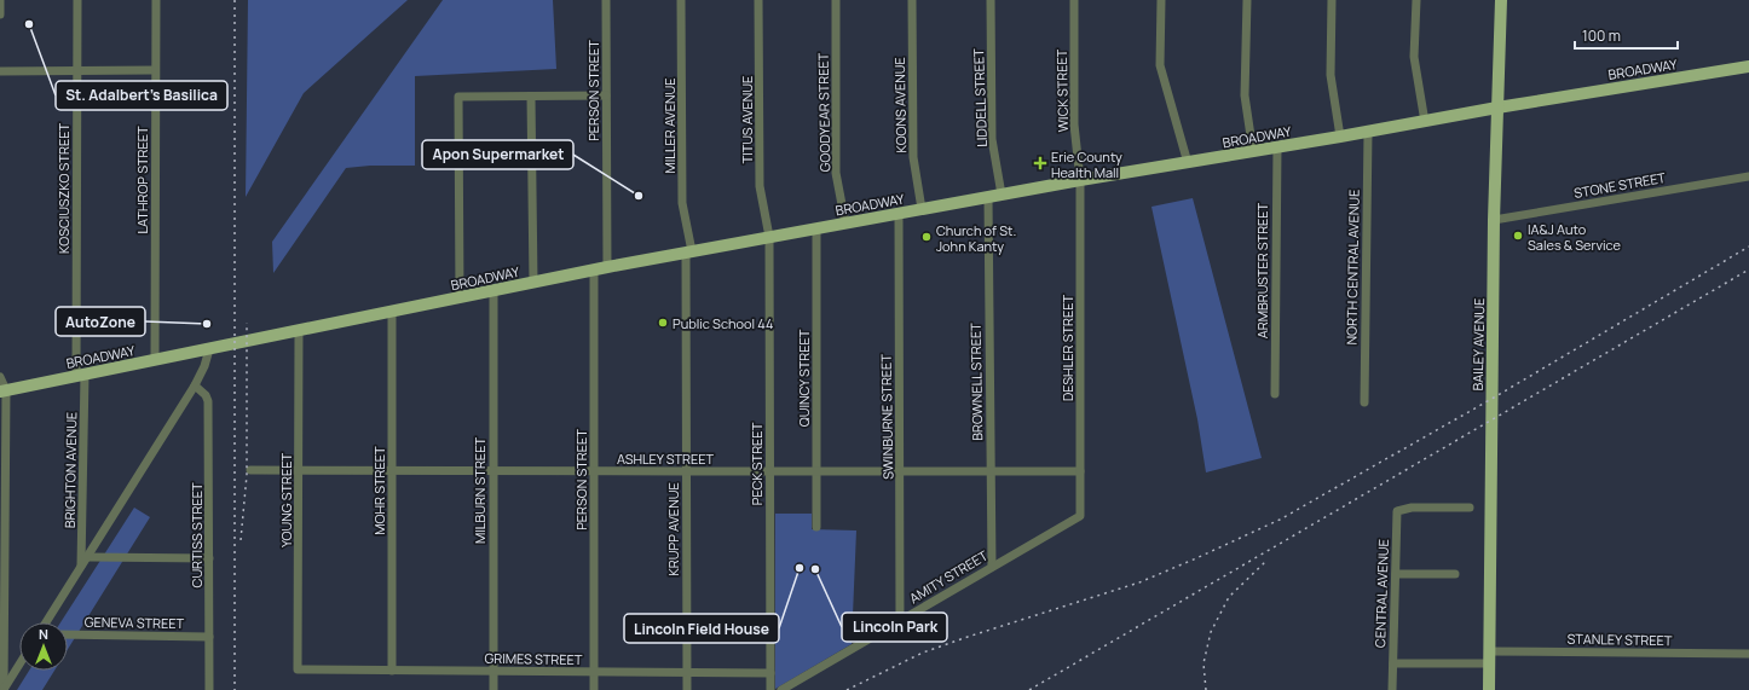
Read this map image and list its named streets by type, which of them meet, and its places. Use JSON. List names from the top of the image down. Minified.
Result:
{"streets":{"main road":["BROADWAY","BAILEY AVENUE"],"street":["PERSON STREET","WICK STREET","LIDDELL STREET","KOONS AVENUE","GOODYEAR STREET","TITUS AVENUE","MILLER AVENUE","LATHROP STREET","STONE STREET","KOSCIUSZKO STREET","NORTH CENTRAL AVENUE","ARMBRUSTER STREET","DESHLER STREET","QUINCY STREET","BROWNELL STREET","SWINBURNE STREET","ASHLEY STREET","PECK STREET","BRIGHTON AVENUE","MOHR STREET","MILBURN STREET","YOUNG STREET","KRUPP AVENUE","CURTISS STREET","AMITY STREET","CENTRAL AVENUE","GENEVA STREET","STANLEY STREET","GRIMES STREET"]},"crossings":[["BROADWAY","PERSON STREET"],["BROADWAY","WICK STREET"],["BROADWAY","LIDDELL STREET"],["BROADWAY","KOONS AVENUE"],["BROADWAY","GOODYEAR STREET"],["BROADWAY","TITUS AVENUE"],["BROADWAY","MILLER AVENUE"],["BROADWAY","LATHROP STREET"],["BROADWAY","KOSCIUSZKO STREET"],["BROADWAY","NORTH CENTRAL AVENUE"],["BROADWAY","ARMBRUSTER STREET"],["BROADWAY","BAILEY AVENUE"],["BROADWAY","DESHLER STREET"],["BROADWAY","QUINCY STREET"],["BROADWAY","BROWNELL STREET"],["BROADWAY","SWINBURNE STREET"],["BROADWAY","PECK STREET"],["BROADWAY","BRIGHTON AVENUE"],["BROADWAY","MOHR STREET"],["BROADWAY","MILBURN STREET"],["BROADWAY","YOUNG STREET"],["BROADWAY","KRUPP AVENUE"],["PERSON STREET","ASHLEY STREET"],["PERSON STREET","GRIMES STREET"],["WICK STREET","DESHLER STREET"],["TITUS AVENUE","PECK STREET"],["MILLER AVENUE","KRUPP AVENUE"],["STONE STREET","BAILEY AVENUE"],["KOSCIUSZKO STREET","BRIGHTON AVENUE"],["BAILEY AVENUE","STANLEY STREET"],["DESHLER STREET","ASHLEY STREET"],["DESHLER STREET","AMITY STREET"],["QUINCY STREET","ASHLEY STREET"],["BROWNELL STREET","ASHLEY STREET"],["BROWNELL STREET","AMITY STREET"],["SWINBURNE STREET","ASHLEY STREET"],["SWINBURNE STREET","AMITY STREET"],["ASHLEY STREET","PECK STREET"],["ASHLEY STREET","MOHR STREET"],["ASHLEY STREET","MILBURN STREET"],["ASHLEY STREET","YOUNG STREET"],["ASHLEY STREET","KRUPP AVENUE"],["PECK STREET","GRIMES STREET"],["MOHR STREET","GRIMES STREET"],["MILBURN STREET","GRIMES STREET"],["YOUNG STREET","GRIMES STREET"],["KRUPP AVENUE","GRIMES STREET"],["CURTISS STREET","GENEVA STREET"],["CENTRAL AVENUE","STANLEY STREET"]],"places":{"other":["St. Adalbert's Basilica","Apon Supermarket","IA&J Auto Sales & Service","Church of St. John Kanty","Public School 44","AutoZone","Lincoln Field House","Lincoln Park"],"health":["Erie County Health Mall"]},"scale_bar":"100 m","north":"top"}
